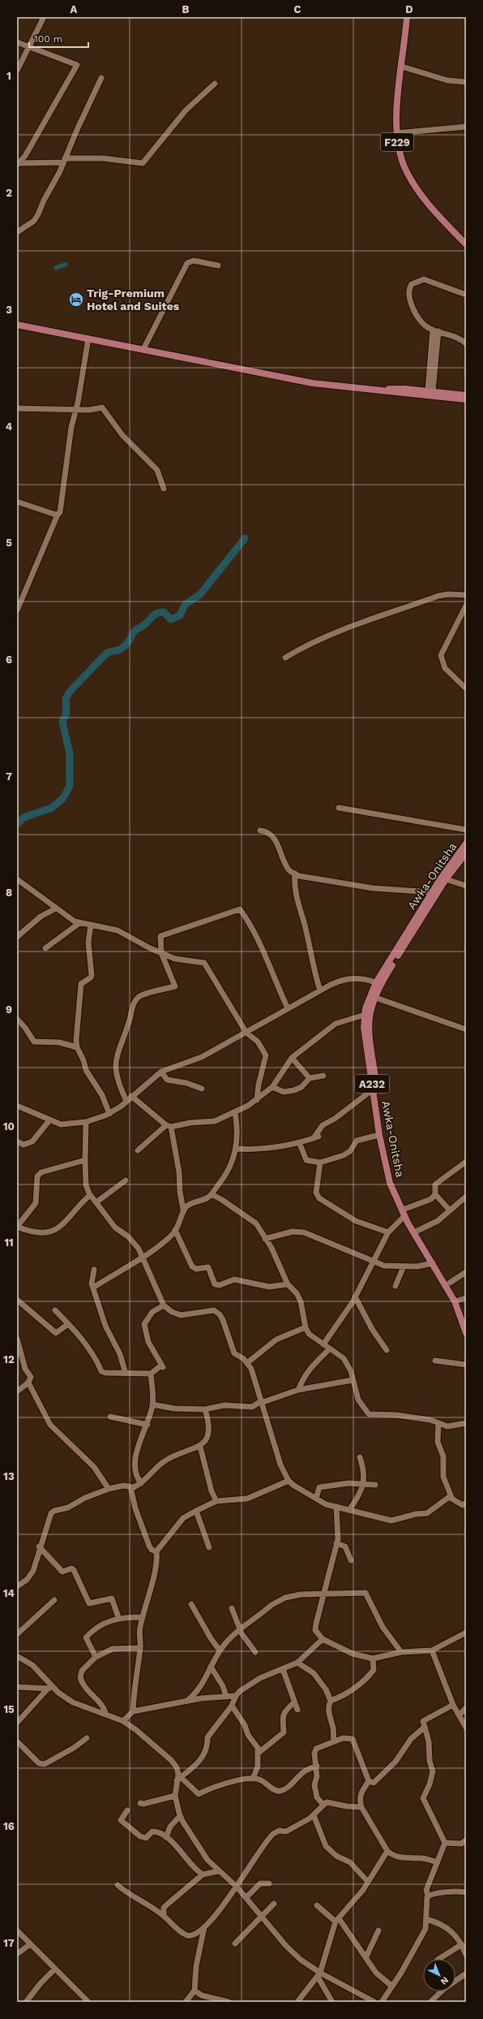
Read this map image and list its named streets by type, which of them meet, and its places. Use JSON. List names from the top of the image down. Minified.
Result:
{"streets":{"main road":["F229","Awka-Onitsha","A232"]},"places":{"hotel":["Trig-Premium Hotel and Suites"]},"scale_bar":"100 m","north":"bottom right","grid":{"columns":["A","B","C","D"],"rows":["1","2","3","4","5","6","7","8","9","10","11","12","13","14","15","16","17"]}}
